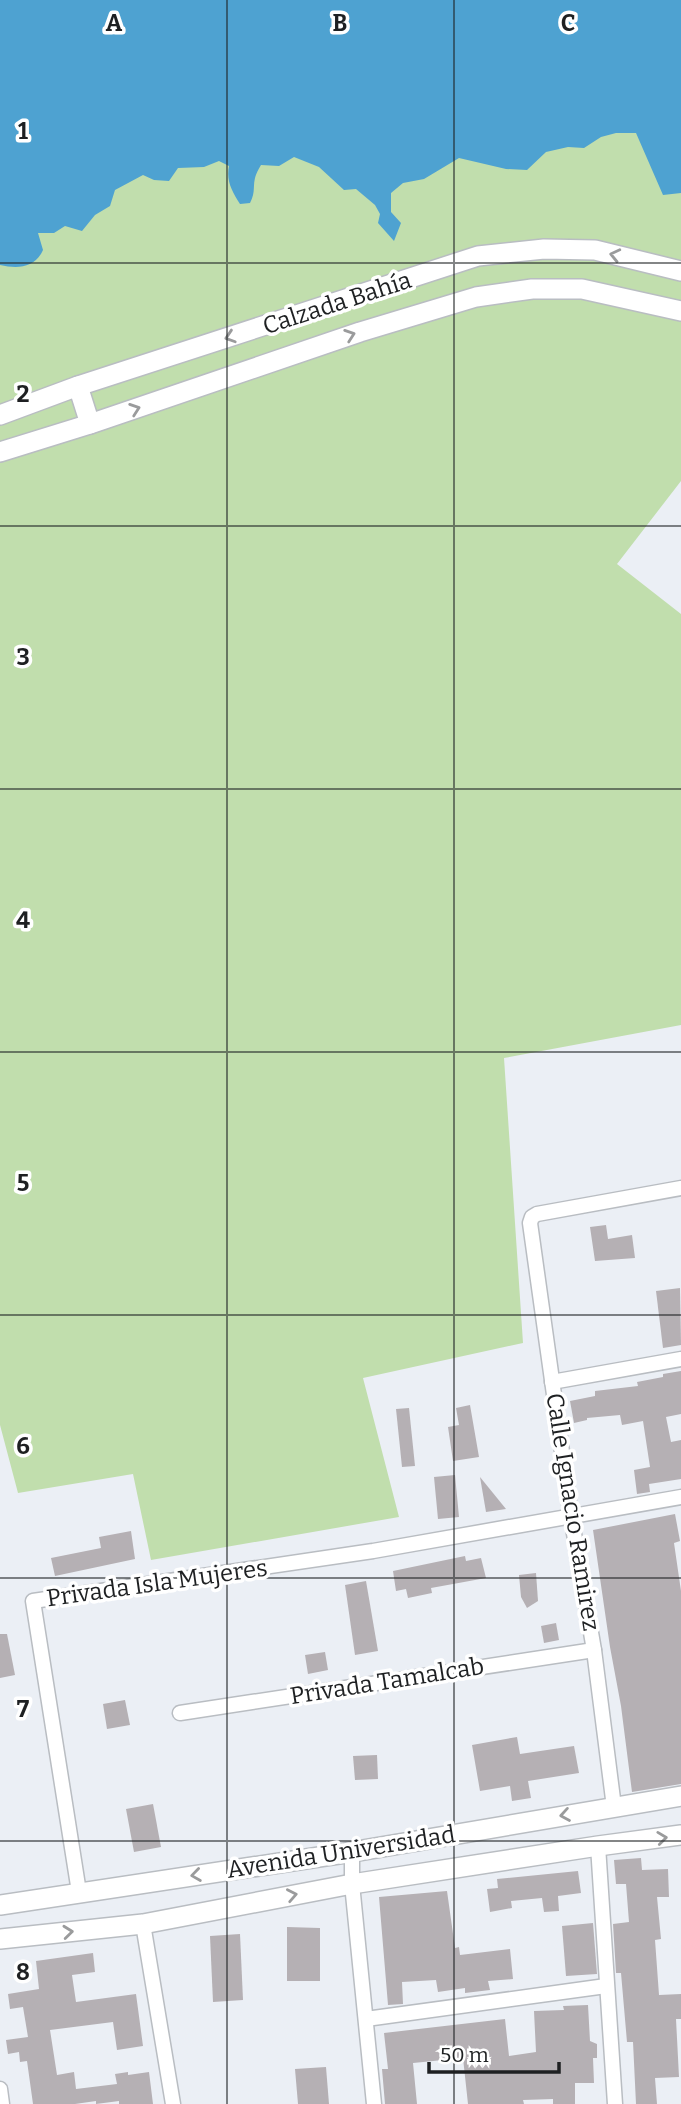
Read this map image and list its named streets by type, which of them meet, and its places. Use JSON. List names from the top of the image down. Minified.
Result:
{"streets":{"main road":["Calzada Bahía","Avenida Universidad"],"street":["Calle Ignacio Ramirez","Privada Isla Mujeres","Privada Tamalcab"]},"crossings":[["Calle Ignacio Ramirez","Privada Isla Mujeres"],["Calle Ignacio Ramirez","Privada Tamalcab"],["Calle Ignacio Ramirez","Avenida Universidad"],["Privada Isla Mujeres","Avenida Universidad"]],"scale_bar":"50 m","grid":{"columns":["A","B","C"],"rows":["1","2","3","4","5","6","7","8"]}}
